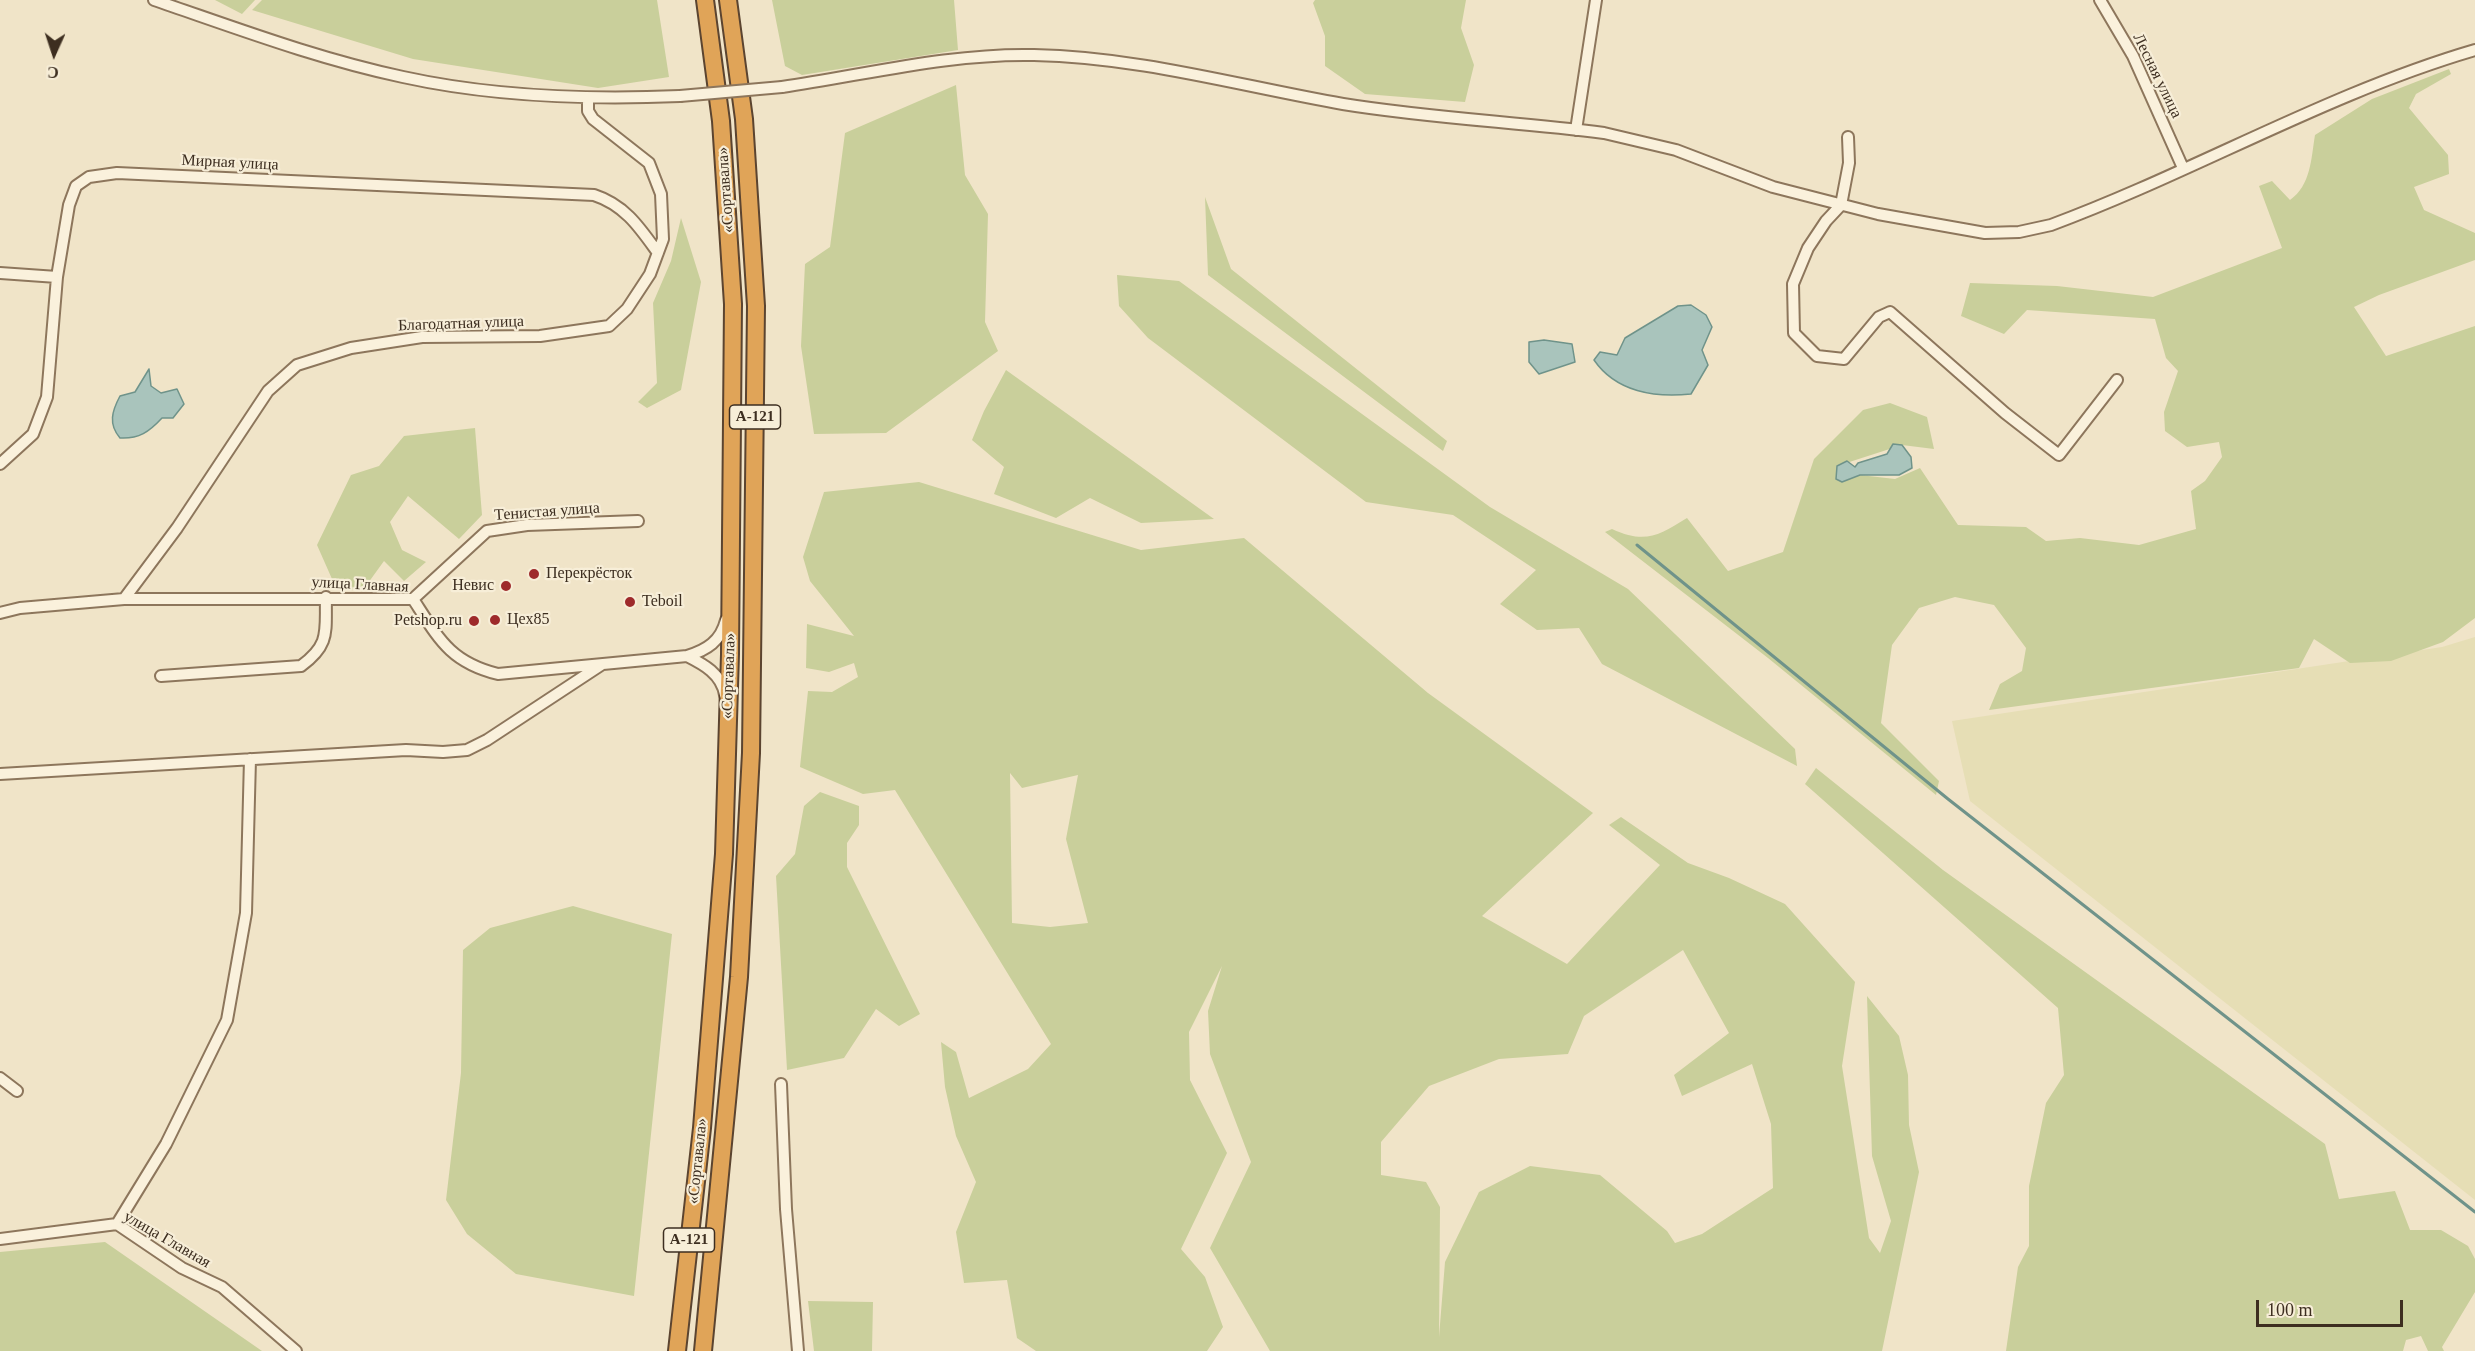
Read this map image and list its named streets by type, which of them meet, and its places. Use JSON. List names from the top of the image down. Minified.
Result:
{"streets":{"highway":["«Сортавала»","А-121"],"street":["Лесная улица","Мирная улица","Благодатная улица","Тенистая улица","улица Главная"]},"crossings":[["Мирная улица","Благодатная улица"],["Благодатная улица","улица Главная"],["Тенистая улица","улица Главная"]],"places":["Перекрёсток","Невис","Teboil","Цех85","Petshop.ru"],"scale_bar":"100 m","north":"bottom"}
